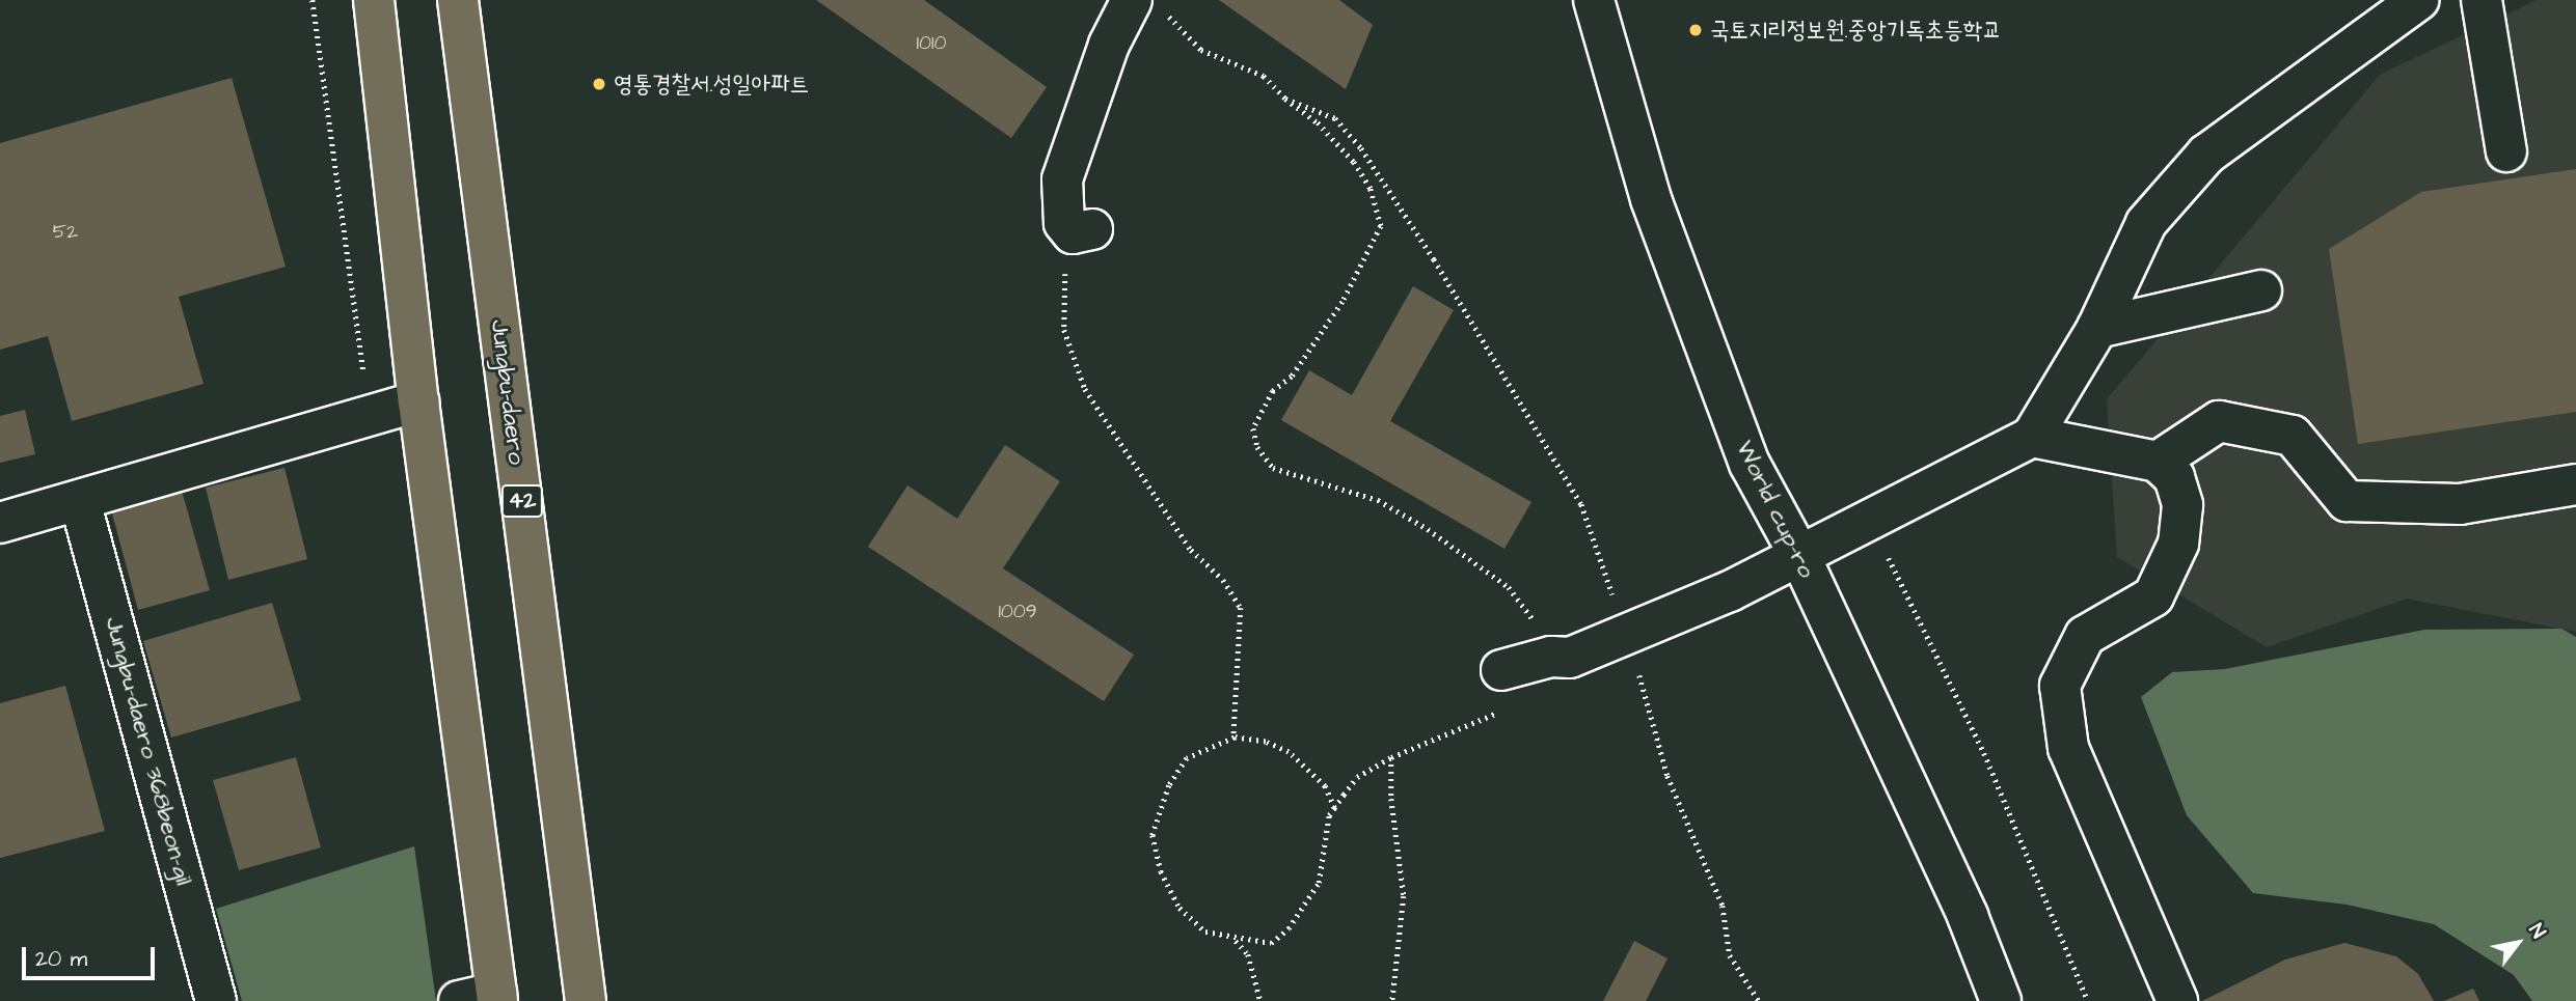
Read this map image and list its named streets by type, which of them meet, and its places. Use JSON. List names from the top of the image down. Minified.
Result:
{"streets":{"main road":["Jungbu-daero","42"],"street":["World cup-ro","Jungbu-daero 368beon-gil"]},"places":["국토지리정보원.중앙기독초등학교","영통경찰서.성일아파트"],"house_numbers":["1010","52","1009"],"scale_bar":"20 m","north":"top right"}
